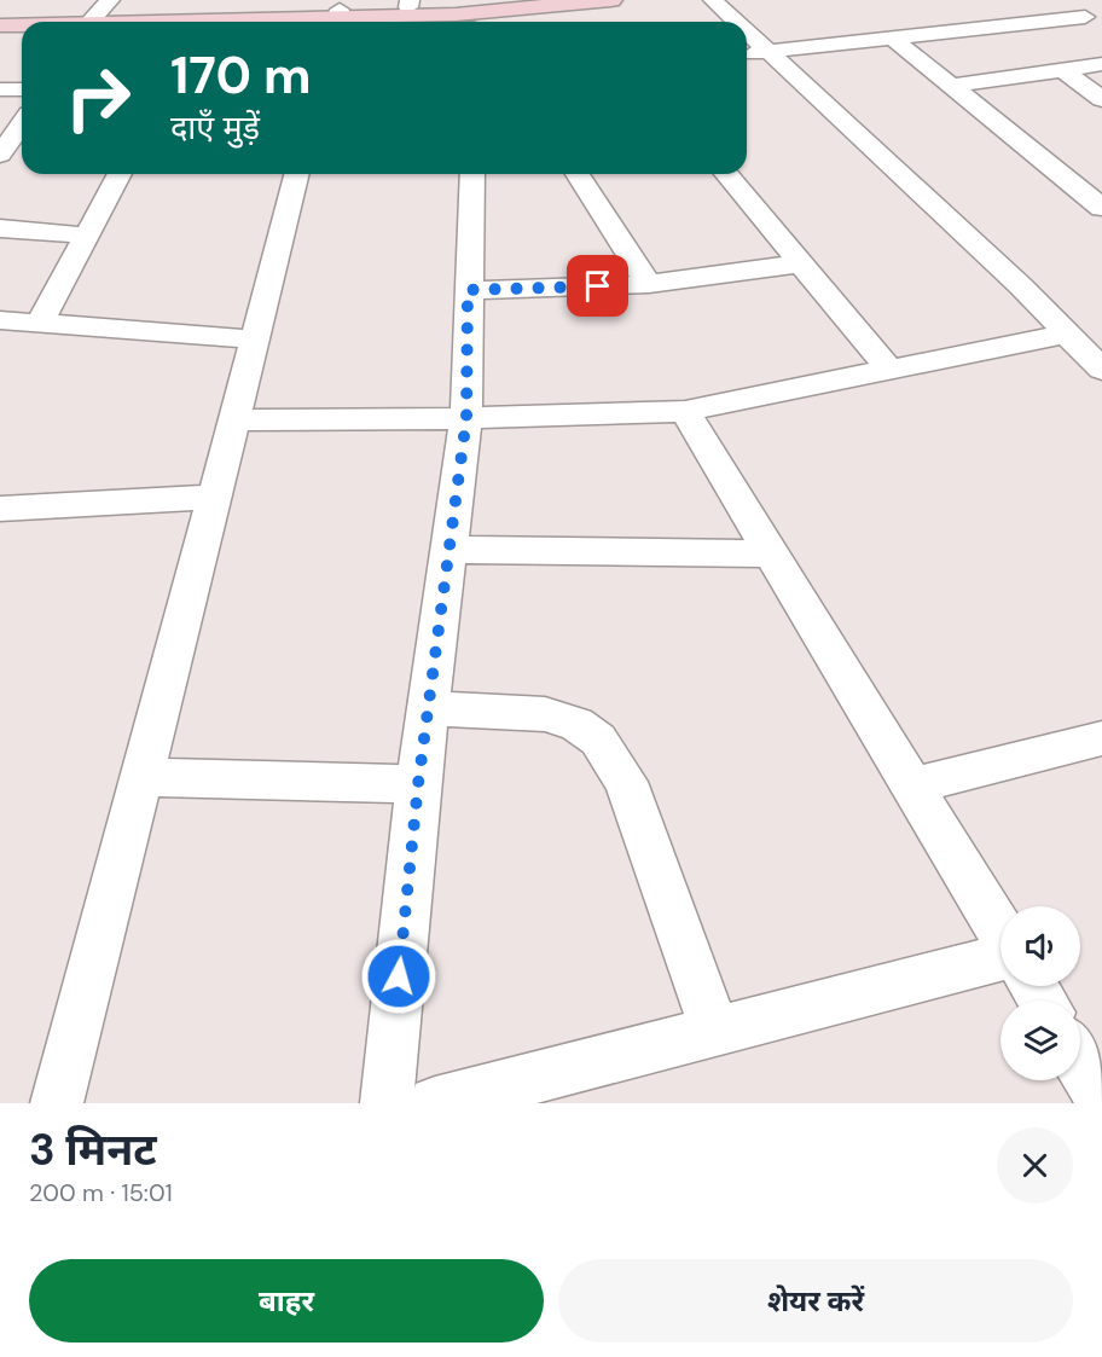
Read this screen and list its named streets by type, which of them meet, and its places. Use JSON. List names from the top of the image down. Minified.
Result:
{"page":{"turn":["170 m","दाएँ मुड़ें"],"heading":["3 मिनट","200 m · 15:01"],"buttons":["बाहर","शेयर करें"]}}
